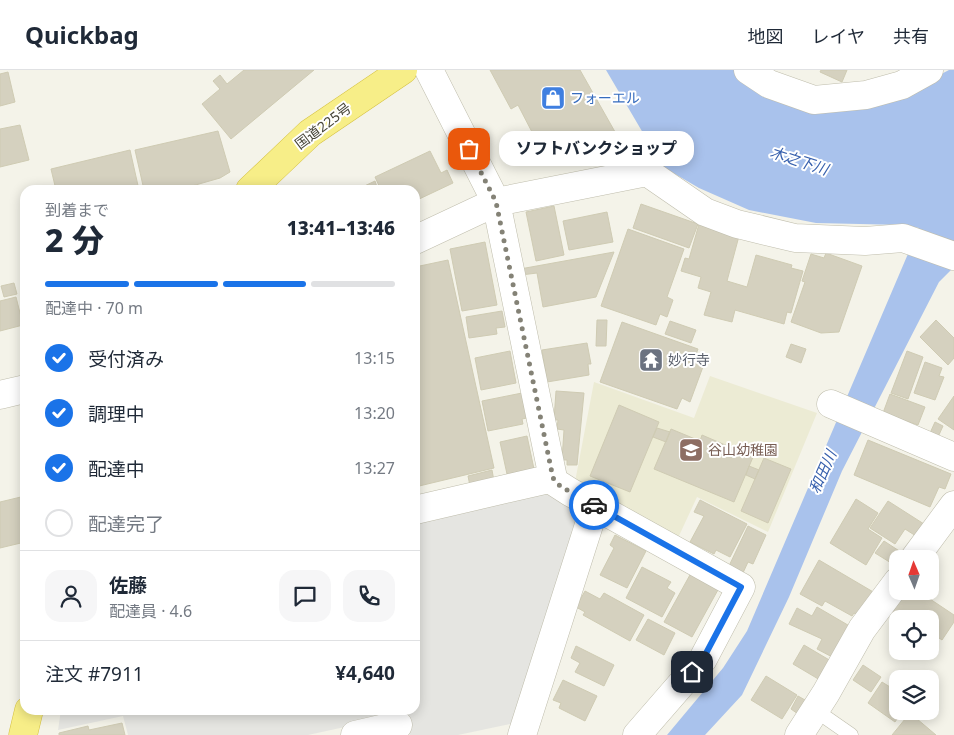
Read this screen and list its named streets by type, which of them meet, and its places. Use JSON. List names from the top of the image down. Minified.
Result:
{"streets":{"highway":["国道225号"]},"water":["木之下川","和田川"],"places":{"shop":["フォーエル"],"other":["ソフトバンクショップ"],"temple":["妙行寺"],"school or university":["谷山幼稚園"]},"north":"top","page":{"header":"Quickbag","nav":["地図","レイヤ","共有"],"bubble":"ソフトバンクショップ","heading":["2 分","到着まで","13:41–13:46"],"panel":["佐藤","配達員 · 4.6","注文 #7911","¥4,640"],"bar":"配達中 · 70 m","list":[["受付済み","13:15"],["調理中","13:20"],["配達中","13:27"],"配達完了"]}}
